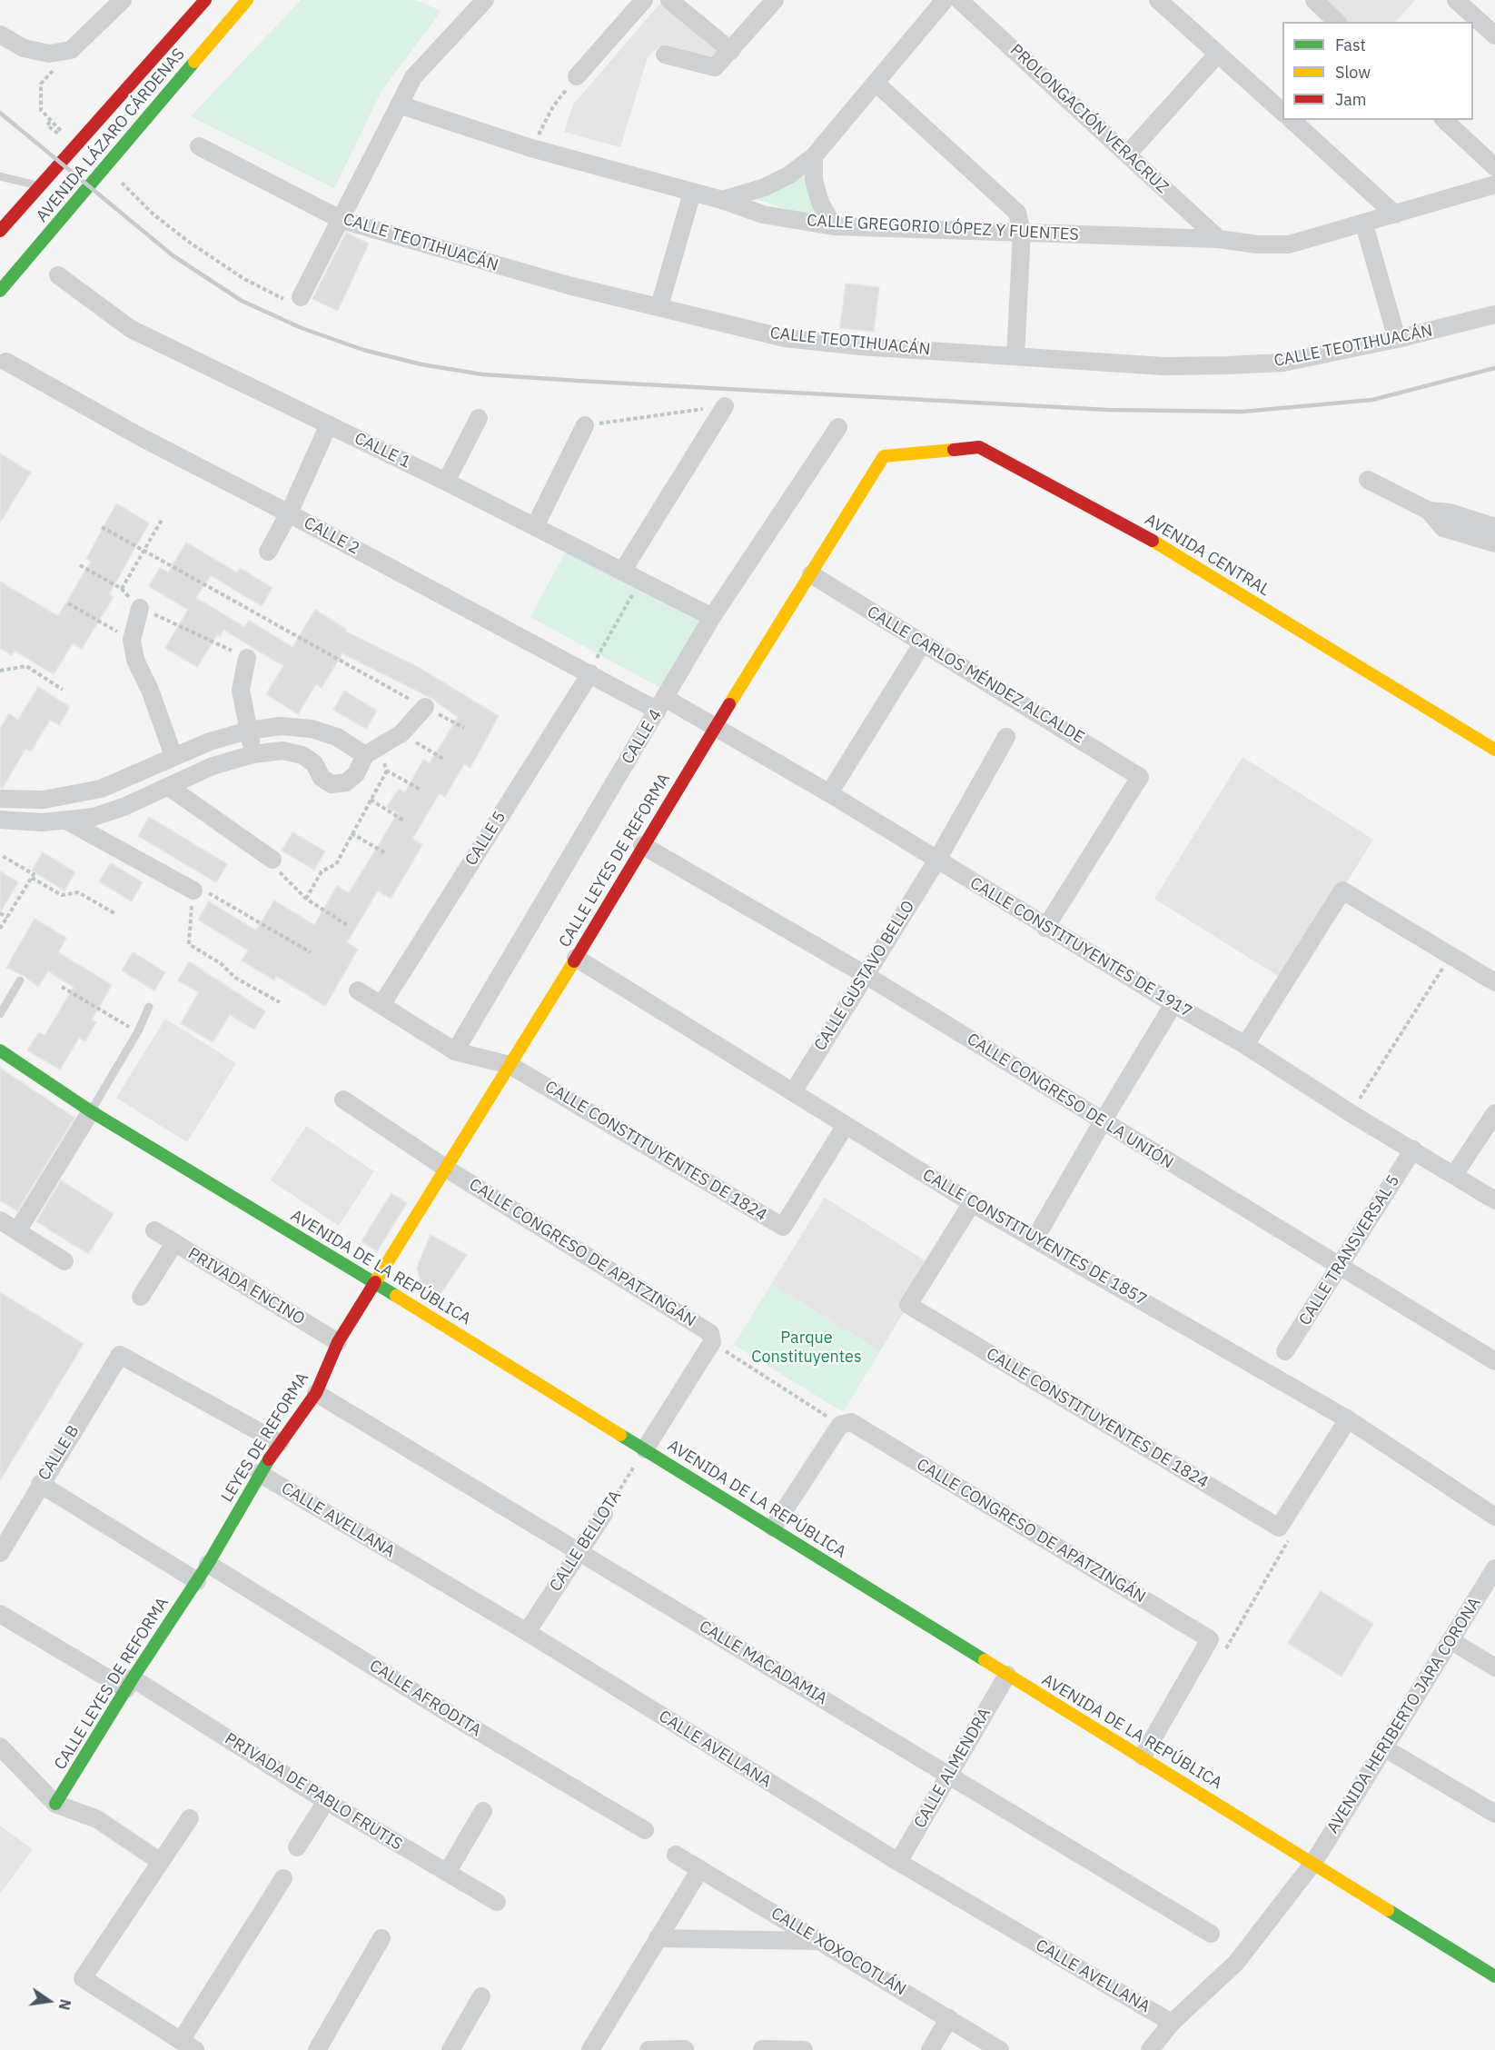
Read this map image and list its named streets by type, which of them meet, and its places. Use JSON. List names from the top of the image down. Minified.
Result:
{"streets":{"main road":["AVENIDA LÁZARO CÁRDENAS","AVENIDA CENTRAL","CALLE LEYES DE REFORMA","AVENIDA DE LA REPÚBLICA","LEYES DE REFORMA"],"street":["PROLONGACIÓN VERACRUZ","CALLE GREGORIO LÓPEZ Y FUENTES","CALLE TEOTIHUACÁN","CALLE 1","CALLE 2","CALLE CARLOS MÉNDEZ ALCALDE","CALLE 4","CALLE 5","CALLE CONSTITUYENTES DE 1917","CALLE GUSTAVO BELLO","CALLE CONGRESO DE LA UNIÓN","CALLE CONSTITUYENTES DE 1824","CALLE CONSTITUYENTES DE 1857","CALLE TRANSVERSAL 5","CALLE CONGRESO DE APATZINGÁN","PRIVADA ENCINO","CALLE B","CALLE AVELLANA","CALLE BELLOTA","CALLE MACADAMIA","CALLE AFRODITA","AVENIDA HERIBERTO JARA CORONA","CALLE ALMENDRA","PRIVADA DE PABLO FRUTIS","CALLE XOXOCOTLÁN"]},"crossings":[["PROLONGACIÓN VERACRUZ","CALLE GREGORIO LÓPEZ Y FUENTES"],["CALLE 1","CALLE 4"],["CALLE 2","CALLE 4"],["CALLE 2","CALLE 5"],["CALLE 2","CALLE CONSTITUYENTES DE 1917"],["AVENIDA CENTRAL","CALLE LEYES DE REFORMA"],["CALLE CARLOS MÉNDEZ ALCALDE","CALLE LEYES DE REFORMA"],["CALLE CARLOS MÉNDEZ ALCALDE","CALLE CONSTITUYENTES DE 1917"],["CALLE 4","CALLE CONSTITUYENTES DE 1917"],["CALLE LEYES DE REFORMA","CALLE CONSTITUYENTES DE 1917"],["CALLE LEYES DE REFORMA","CALLE CONGRESO DE LA UNIÓN"],["CALLE LEYES DE REFORMA","CALLE CONSTITUYENTES DE 1824"],["CALLE LEYES DE REFORMA","CALLE CONSTITUYENTES DE 1857"],["CALLE LEYES DE REFORMA","CALLE CONGRESO DE APATZINGÁN"],["CALLE LEYES DE REFORMA","AVENIDA DE LA REPÚBLICA"],["CALLE LEYES DE REFORMA","LEYES DE REFORMA"],["CALLE LEYES DE REFORMA","PRIVADA DE PABLO FRUTIS"],["CALLE CONSTITUYENTES DE 1917","CALLE GUSTAVO BELLO"],["CALLE CONSTITUYENTES DE 1917","CALLE TRANSVERSAL 5"],["CALLE GUSTAVO BELLO","CALLE CONGRESO DE LA UNIÓN"],["CALLE GUSTAVO BELLO","CALLE CONSTITUYENTES DE 1857"],["CALLE CONGRESO DE LA UNIÓN","CALLE TRANSVERSAL 5"],["CALLE CONSTITUYENTES DE 1824","CALLE CONSTITUYENTES DE 1857"],["AVENIDA DE LA REPÚBLICA","LEYES DE REFORMA"],["AVENIDA DE LA REPÚBLICA","CALLE BELLOTA"],["AVENIDA DE LA REPÚBLICA","AVENIDA HERIBERTO JARA CORONA"],["AVENIDA DE LA REPÚBLICA","CALLE ALMENDRA"],["PRIVADA ENCINO","LEYES DE REFORMA"],["LEYES DE REFORMA","CALLE B"],["LEYES DE REFORMA","CALLE AVELLANA"],["LEYES DE REFORMA","CALLE MACADAMIA"],["LEYES DE REFORMA","CALLE AFRODITA"],["CALLE AVELLANA","CALLE BELLOTA"],["CALLE AVELLANA","AVENIDA HERIBERTO JARA CORONA"],["CALLE AVELLANA","CALLE ALMENDRA"],["CALLE BELLOTA","CALLE MACADAMIA"],["CALLE MACADAMIA","CALLE ALMENDRA"]],"parks":["Parque Constituyentes"],"legend":["Fast","Slow","Jam"],"north":"right"}
